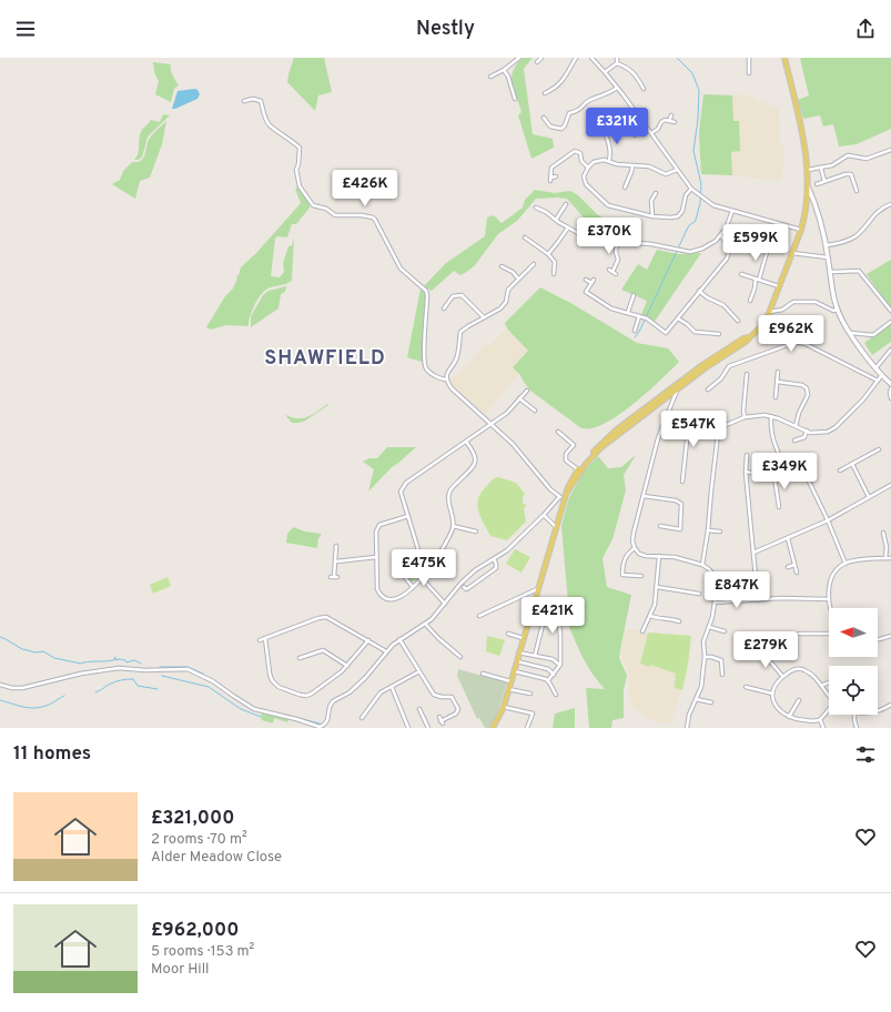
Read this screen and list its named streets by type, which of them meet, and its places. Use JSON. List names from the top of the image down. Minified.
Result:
{"districts":["SHAWFIELD"],"north":"left","page":{"header":"Nestly","price":["£321K","£426K","£370K","£599K","£962K","£547K","£349K","£475K","£847K","£421K","£279K"],"heading":"11 homes","list":[{"name":"£321,000","note":"2 rooms · 70 m² · Alder Meadow Close"},{"name":"£962,000","note":"5 rooms · 153 m² · Moor Hill"}]}}
